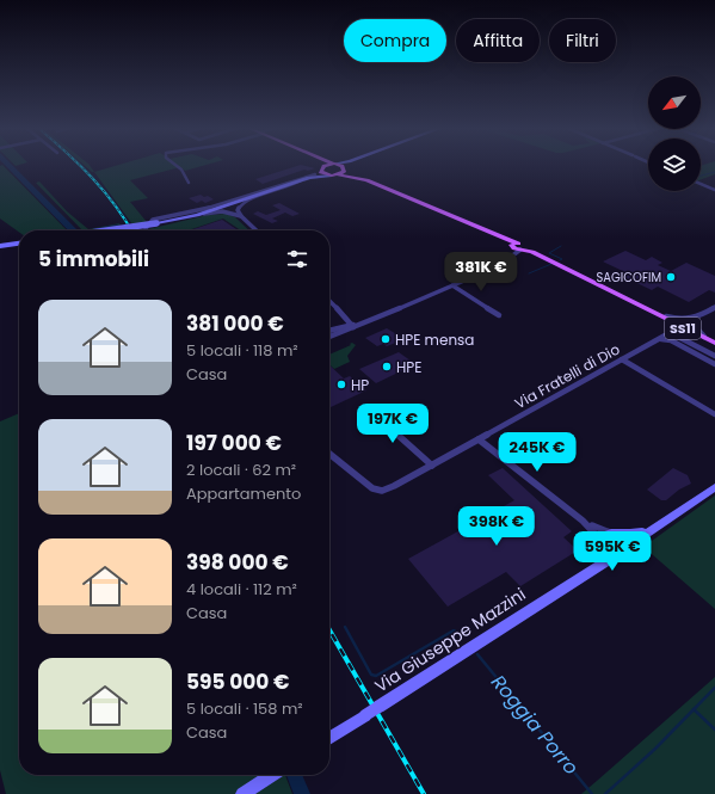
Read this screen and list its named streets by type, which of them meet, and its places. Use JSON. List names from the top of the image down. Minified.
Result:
{"streets":{"main road":["SS11","Via Giuseppe Mazzini"],"street":["Via Fratelli di Dio"]},"water":["Roggia Porro"],"places":["SAGICOFIM","HPE mensa","HPE","HP"],"north":"bottom left","page":{"chip":["Compra","Affitta","Filtri"],"heading":"5 immobili","price":["381K €","197K €","245K €","398K €","595K €"],"list":[{"name":"381 000 €","note":"5 locali · 118 m² · Casa"},{"name":"197 000 €","note":"2 locali · 62 m² · Appartamento"},{"name":"398 000 €","note":"4 locali · 112 m² · Casa"},{"name":"595 000 €","note":"5 locali · 158 m² · Casa"}]}}
